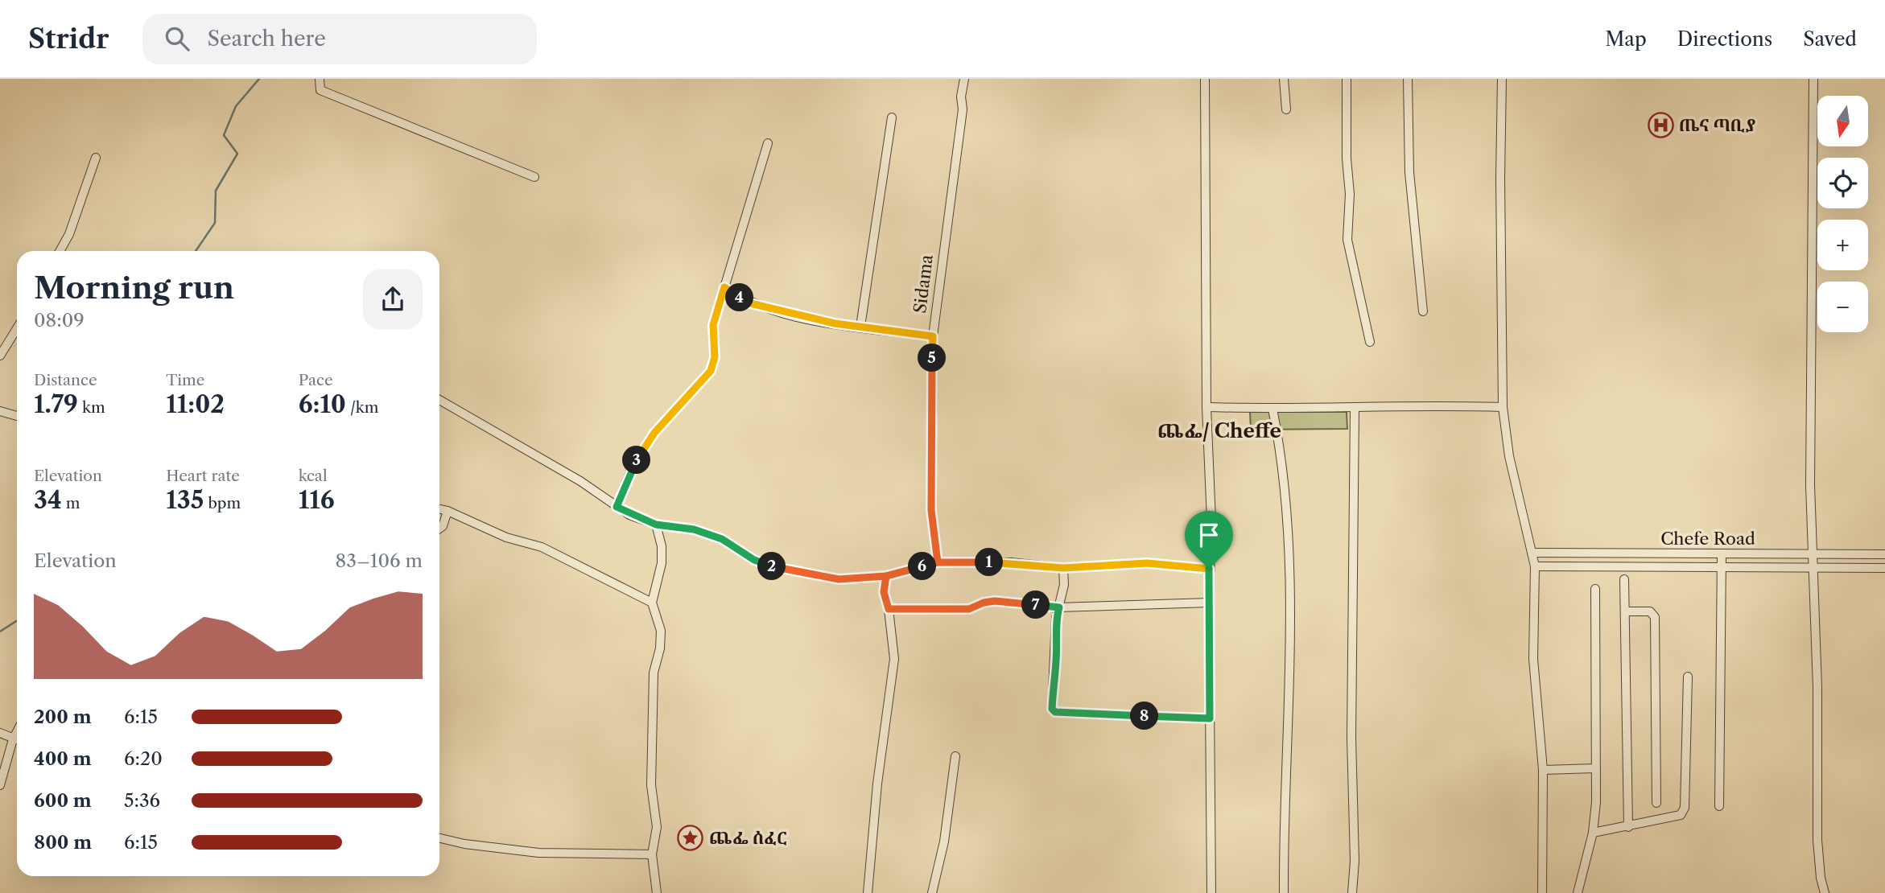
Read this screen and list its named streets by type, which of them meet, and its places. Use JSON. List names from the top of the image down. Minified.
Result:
{"streets":{"street":["Sidama","Chefe Road"]},"districts":["ጨፌ/ Cheffe"],"places":{"hospital":["ጤና ጣቢያ"],"place":["ጨፌ ሰፈር"]},"north":"bottom","page":{"header":"Stridr","search":"Search here","nav":["Map","Directions","Saved"],"map_buttons":["+","−"],"heading":["Morning run","08:09"],"pins":["4","5","3","1","2","6","7","8"],"stats":[["Distance","1.79 km"],["Time","11:02"],["Pace","6:10 /km"],["Elevation","34 m"],["Heart rate","135 bpm"],["kcal","116"]],"chart":["Elevation","83–106 m"],"list":[{"name":"200 m","note":"6:15"},{"name":"400 m","note":"6:20"},{"name":"600 m","note":"5:36"},{"name":"800 m","note":"6:15"}]}}
